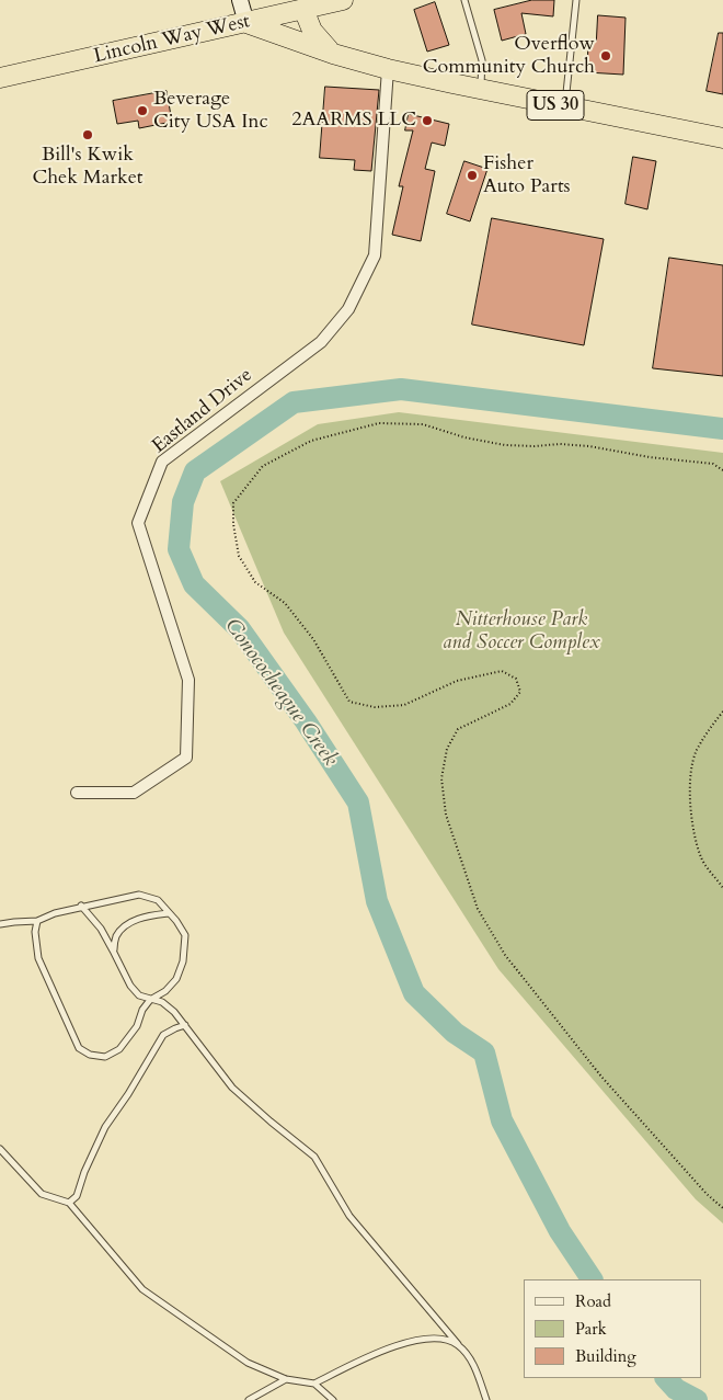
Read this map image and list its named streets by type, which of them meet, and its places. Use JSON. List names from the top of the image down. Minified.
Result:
{"streets":{"highway":["Lincoln Way West","US 30"],"street":["Eastland Drive"]},"crossings":[["Lincoln Way West","US 30"],["US 30","Eastland Drive"]],"water":["Conococheague Creek"],"parks":["Nitterhouse Park and Soccer Complex"],"places":["Overflow Community Church","Beverage City USA Inc","2AARMS LLC","Bill's Kwik Chek Market","Fisher Auto Parts"],"legend":["Road","Park","Building"]}
